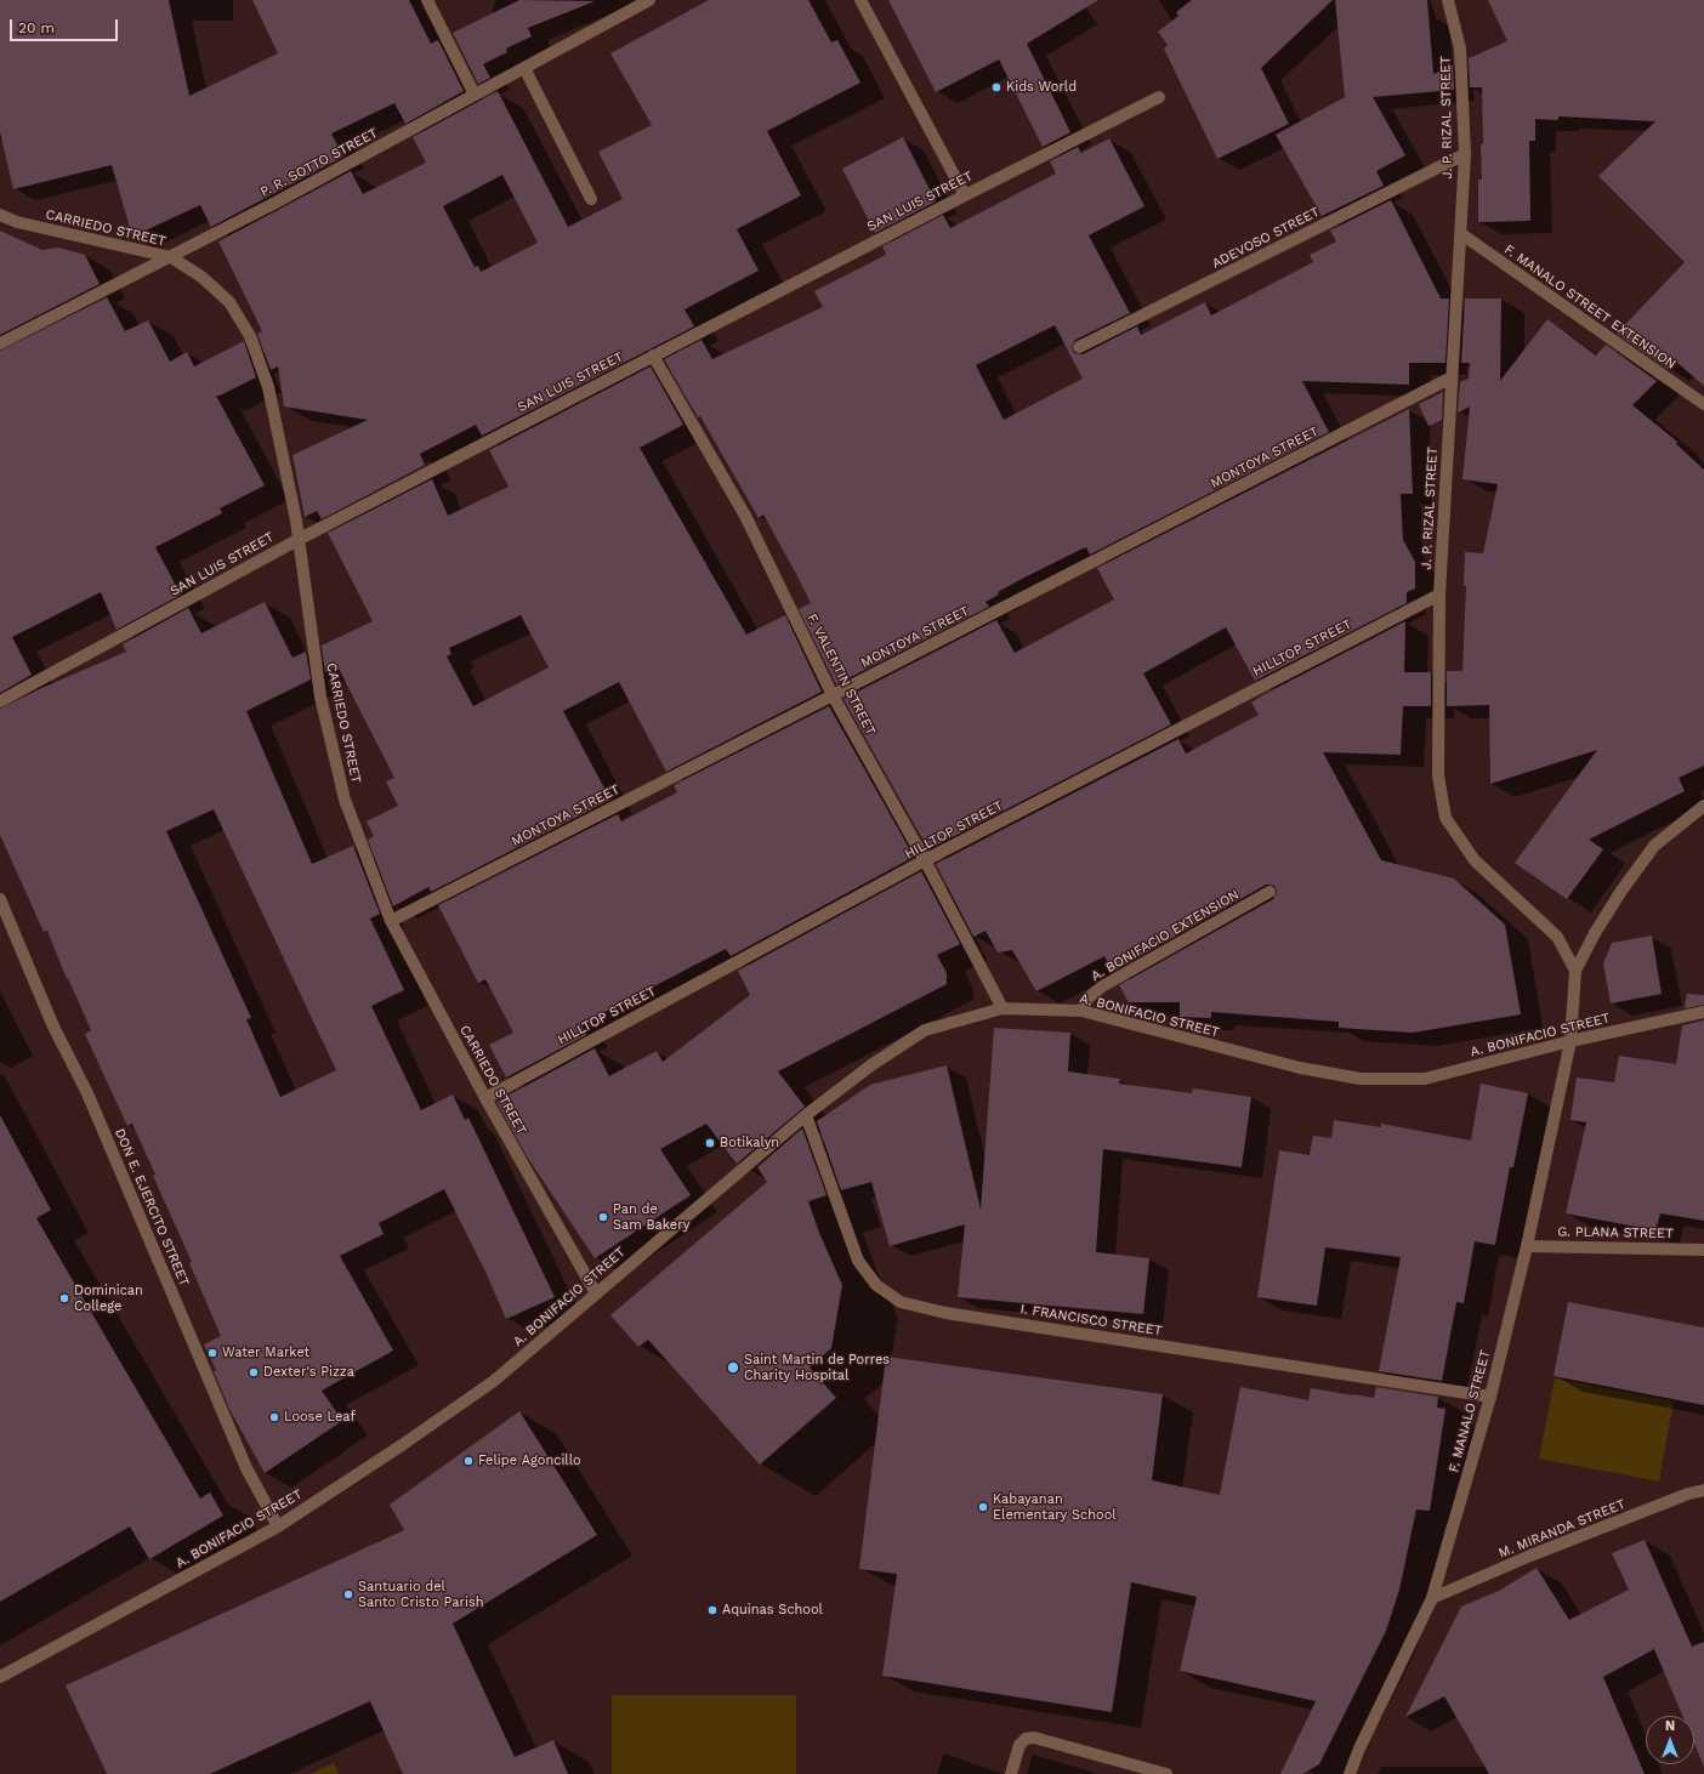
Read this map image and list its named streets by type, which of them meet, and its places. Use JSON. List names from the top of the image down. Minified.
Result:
{"streets":{"street":["J. P. RIZAL STREET","P. R. SOTTO STREET","SAN LUIS STREET","CARRIEDO STREET","ADEVOSO STREET","F. MANALO STREET EXTENSION","MONTOYA STREET","HILLTOP STREET","F. VALENTIN STREET","A. BONIFACIO EXTENSION","A. BONIFACIO STREET","DON E. EJERCITO STREET","G. PLANA STREET","I. FRANCISCO STREET","F. MANALO STREET","M. MIRANDA STREET"]},"crossings":[["J. P. RIZAL STREET","ADEVOSO STREET"],["J. P. RIZAL STREET","F. MANALO STREET EXTENSION"],["J. P. RIZAL STREET","MONTOYA STREET"],["J. P. RIZAL STREET","HILLTOP STREET"],["P. R. SOTTO STREET","CARRIEDO STREET"],["SAN LUIS STREET","CARRIEDO STREET"],["SAN LUIS STREET","F. VALENTIN STREET"],["CARRIEDO STREET","MONTOYA STREET"],["CARRIEDO STREET","HILLTOP STREET"],["CARRIEDO STREET","A. BONIFACIO STREET"],["MONTOYA STREET","F. VALENTIN STREET"],["HILLTOP STREET","F. VALENTIN STREET"],["F. VALENTIN STREET","A. BONIFACIO STREET"],["A. BONIFACIO EXTENSION","A. BONIFACIO STREET"],["A. BONIFACIO STREET","DON E. EJERCITO STREET"],["A. BONIFACIO STREET","I. FRANCISCO STREET"],["A. BONIFACIO STREET","F. MANALO STREET"],["G. PLANA STREET","F. MANALO STREET"],["I. FRANCISCO STREET","F. MANALO STREET"],["F. MANALO STREET","M. MIRANDA STREET"]],"places":["Kids World","Botikalyn","Pan de Sam Bakery","Dominican College","Water Market","Saint Martin de Porres Charity Hospital","Dexter's Pizza","Loose Leaf","Felipe Agoncillo","Kabayanan Elementary School","Santuario del Santo Cristo Parish","Aquinas School"],"scale_bar":"20 m","north":"top"}
